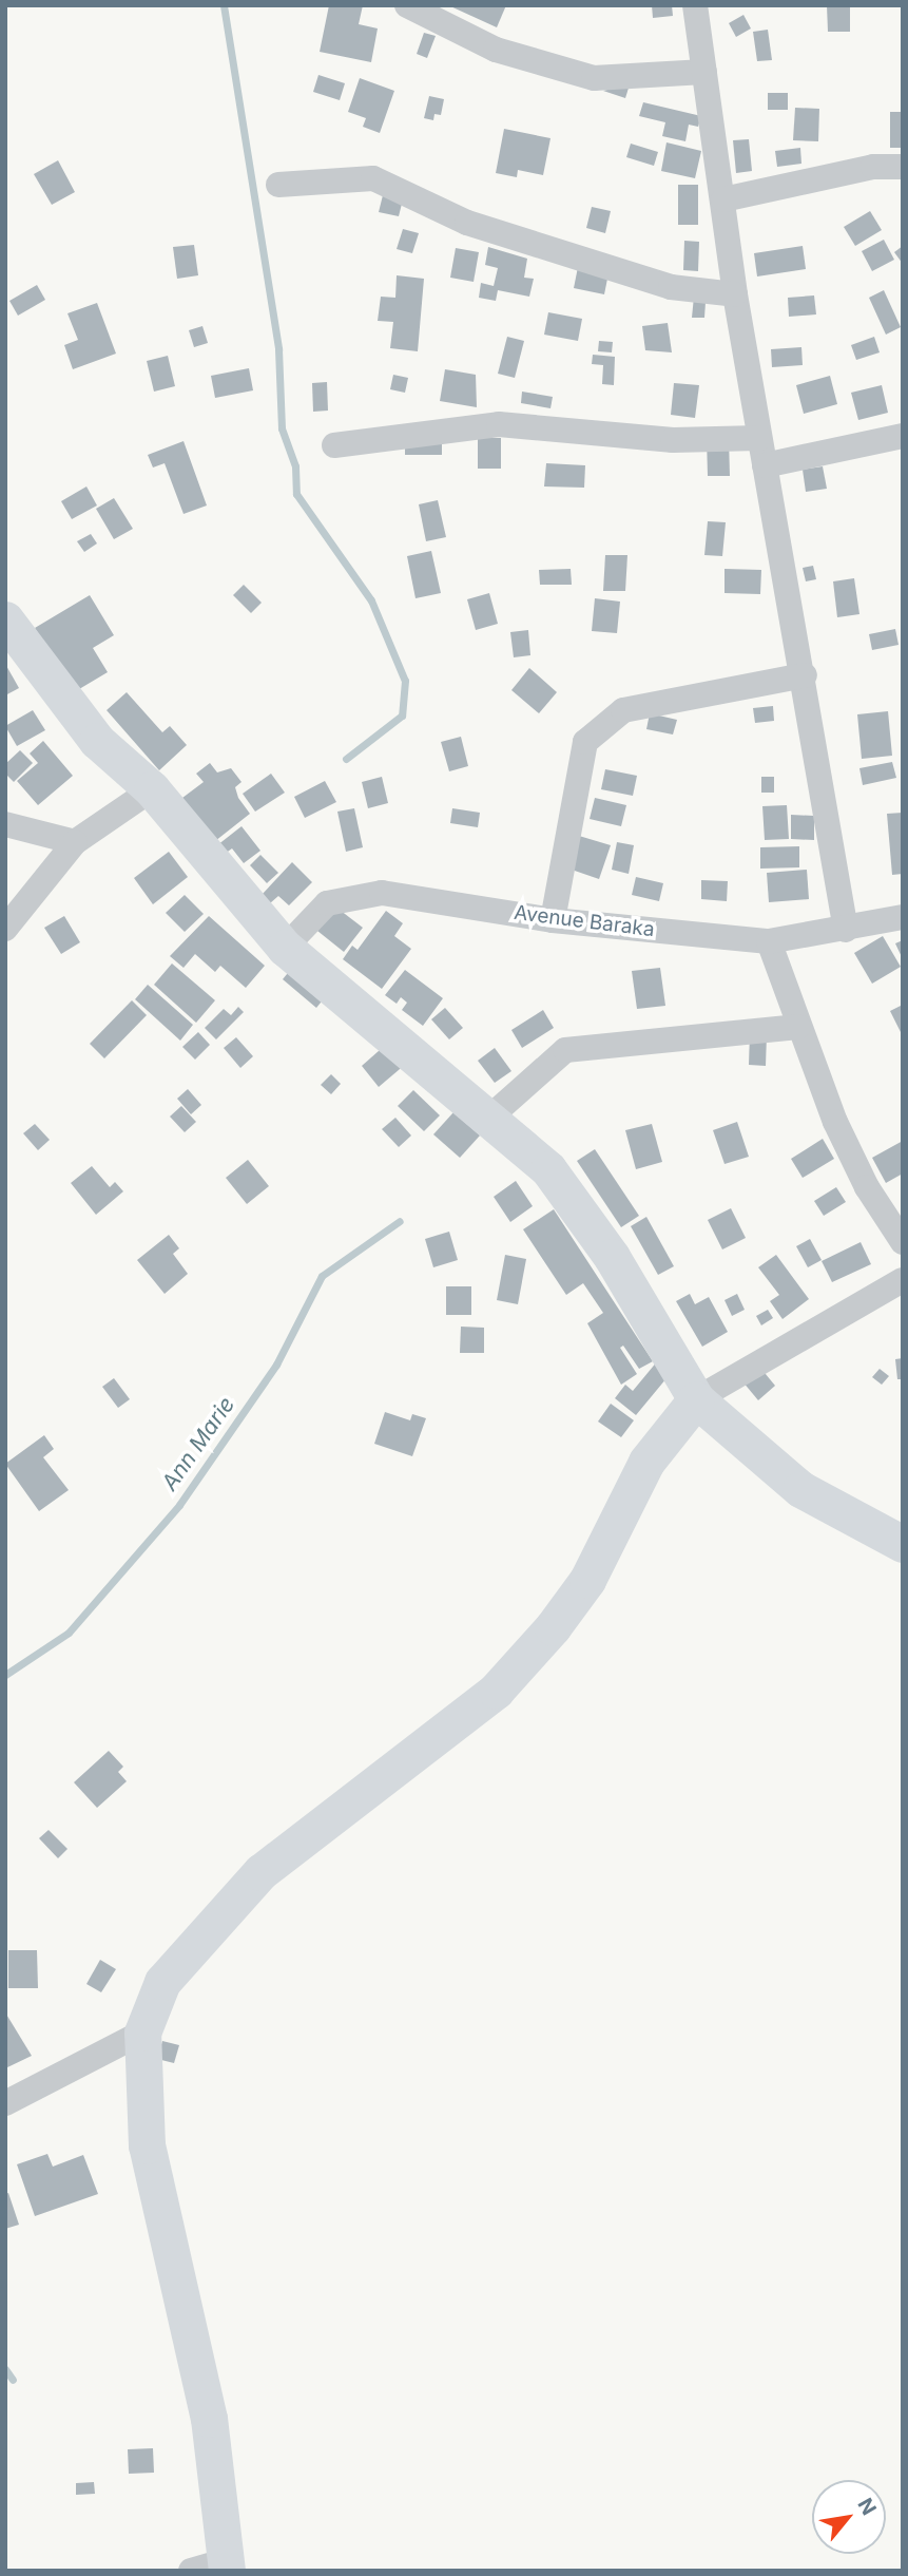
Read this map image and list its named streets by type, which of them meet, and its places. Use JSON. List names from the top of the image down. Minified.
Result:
{"streets":{"street":["Avenue Baraka"]},"water":["Ann Marie"],"north":"top right"}
